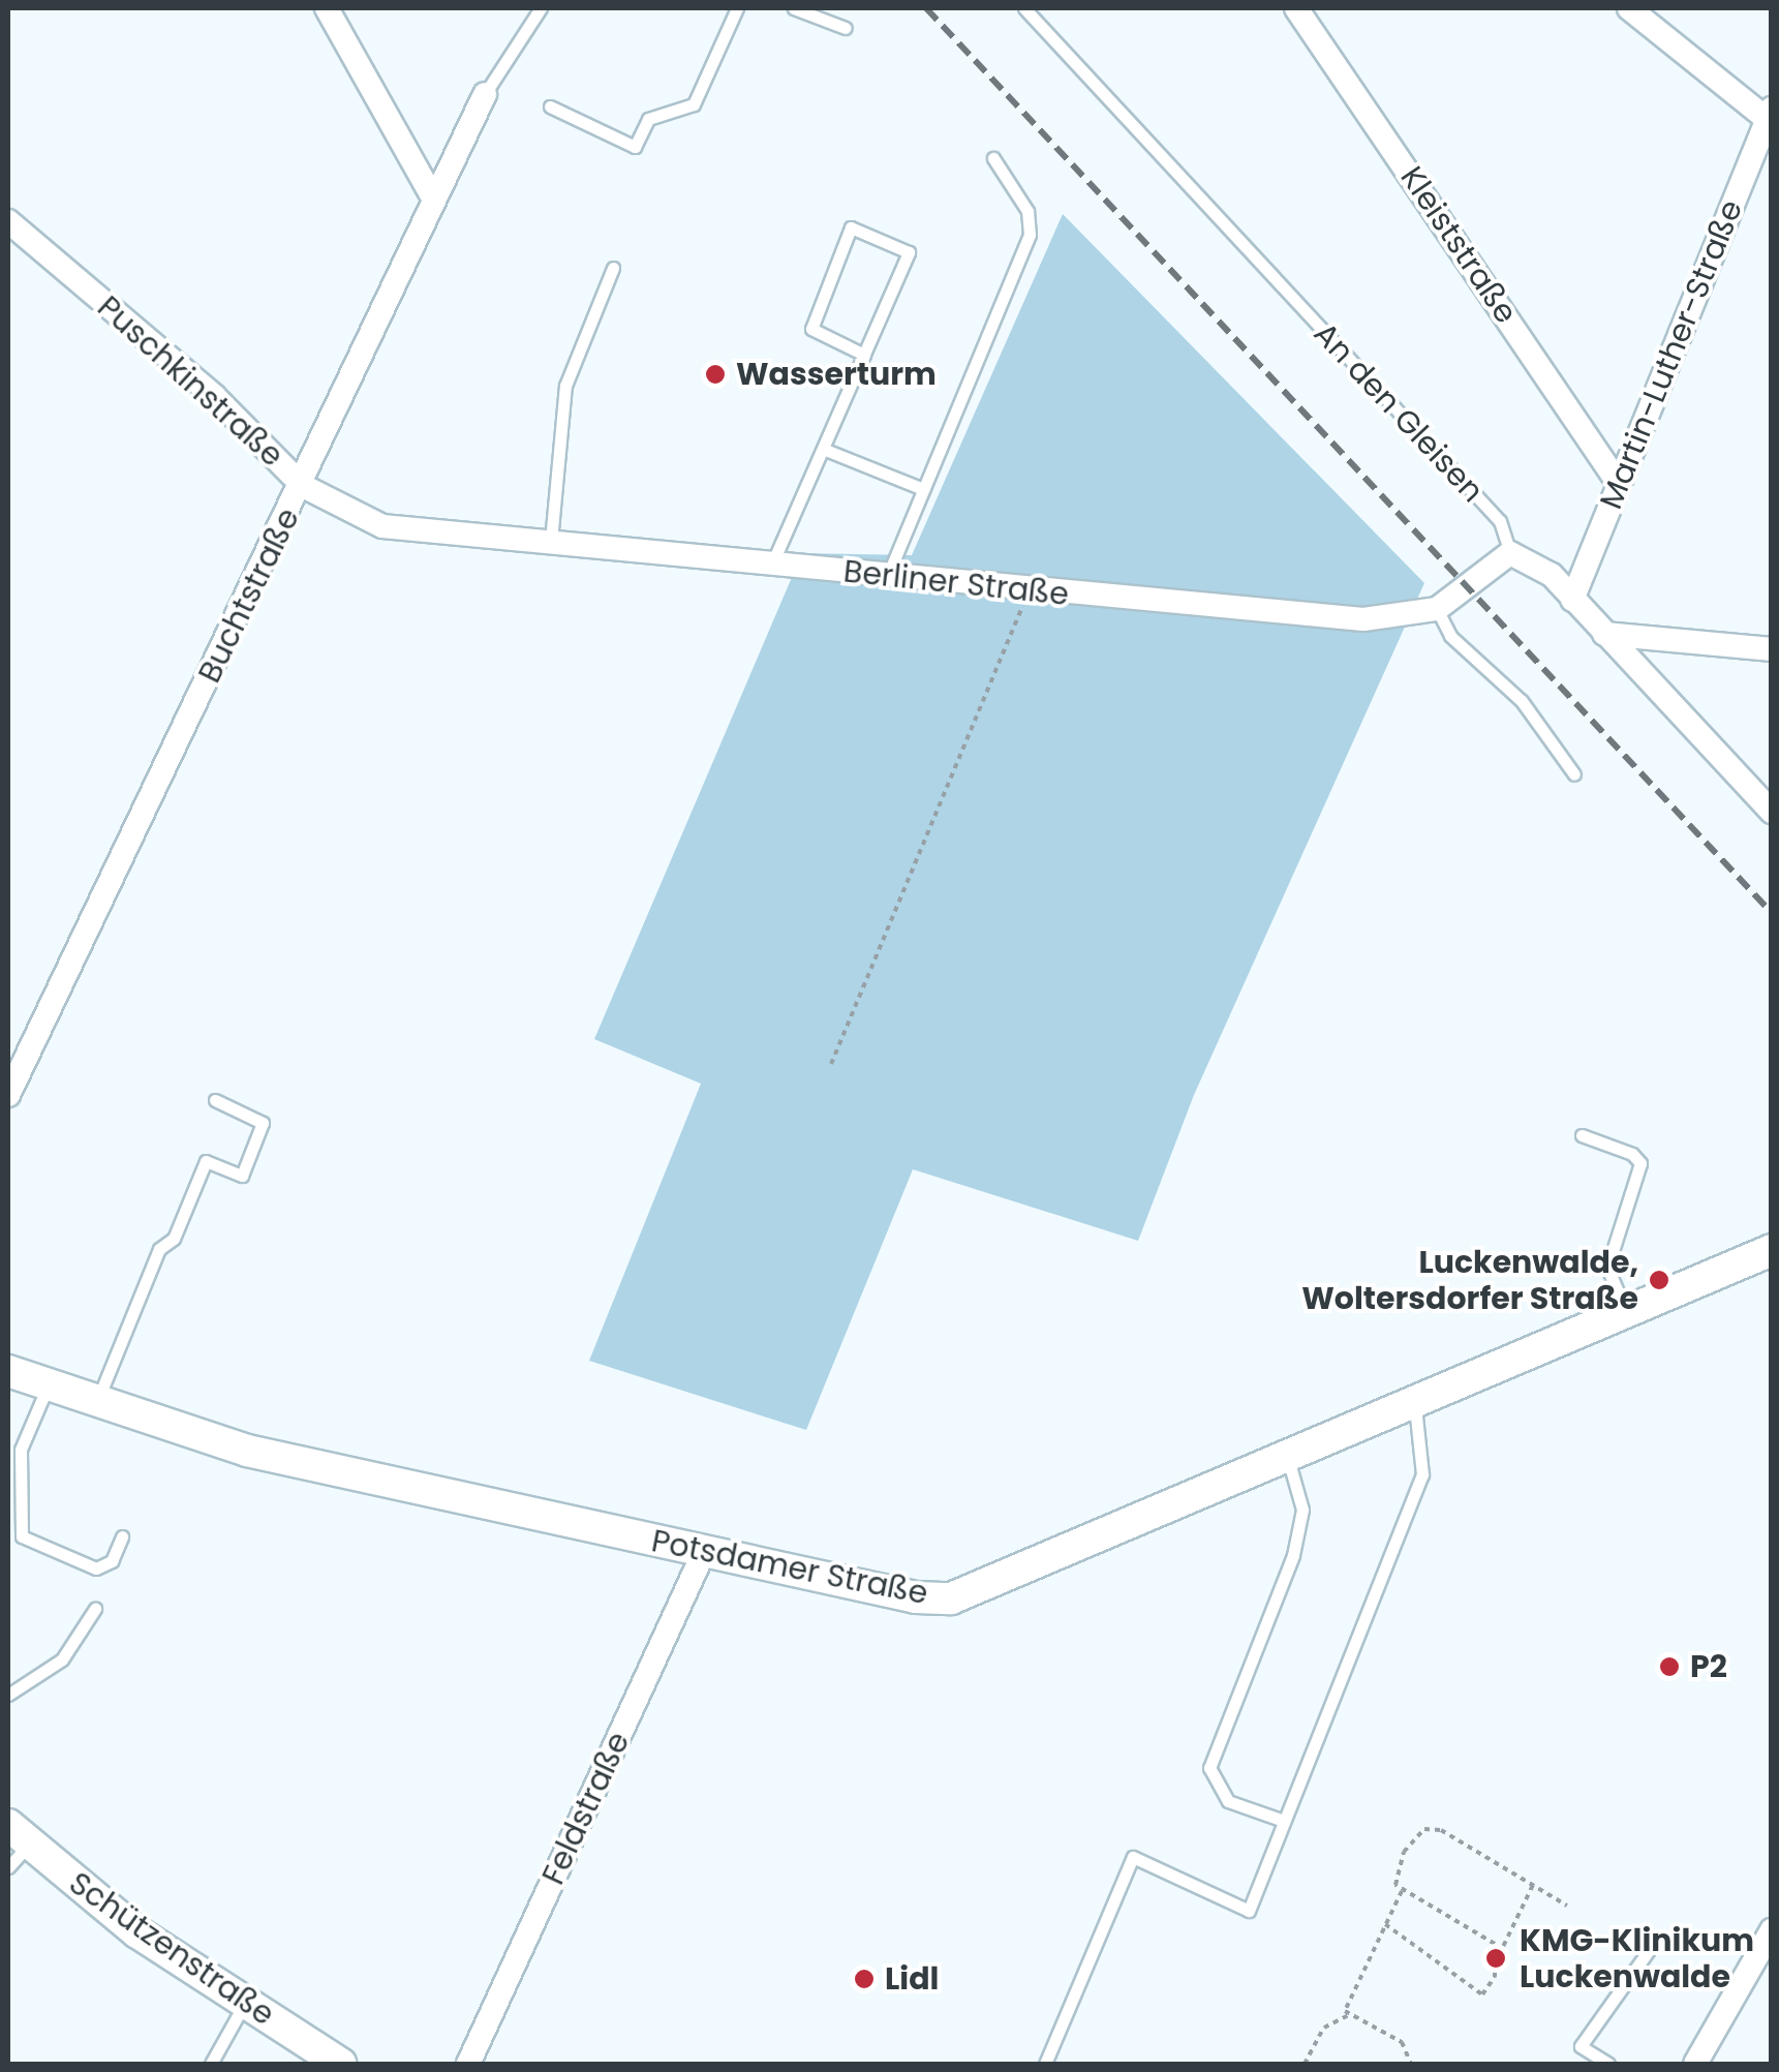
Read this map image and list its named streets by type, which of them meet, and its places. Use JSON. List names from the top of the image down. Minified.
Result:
{"streets":{"street":["Kleiststraße","Martin-Luther-Straße","Puschkinstraße","Berliner Straße","Buchtstraße","Potsdamer Straße","Feldstraße","Schützenstraße"],"lane":["An den Gleisen"]},"crossings":[["Kleiststraße","Martin-Luther-Straße"],["Puschkinstraße","Berliner Straße"],["Puschkinstraße","Buchtstraße"],["An den Gleisen","Berliner Straße"],["Potsdamer Straße","Feldstraße"]],"places":["Wasserturm","Luckenwalde, Woltersdorfer Straße","P2","KMG-Klinikum Luckenwalde","Lidl"]}
